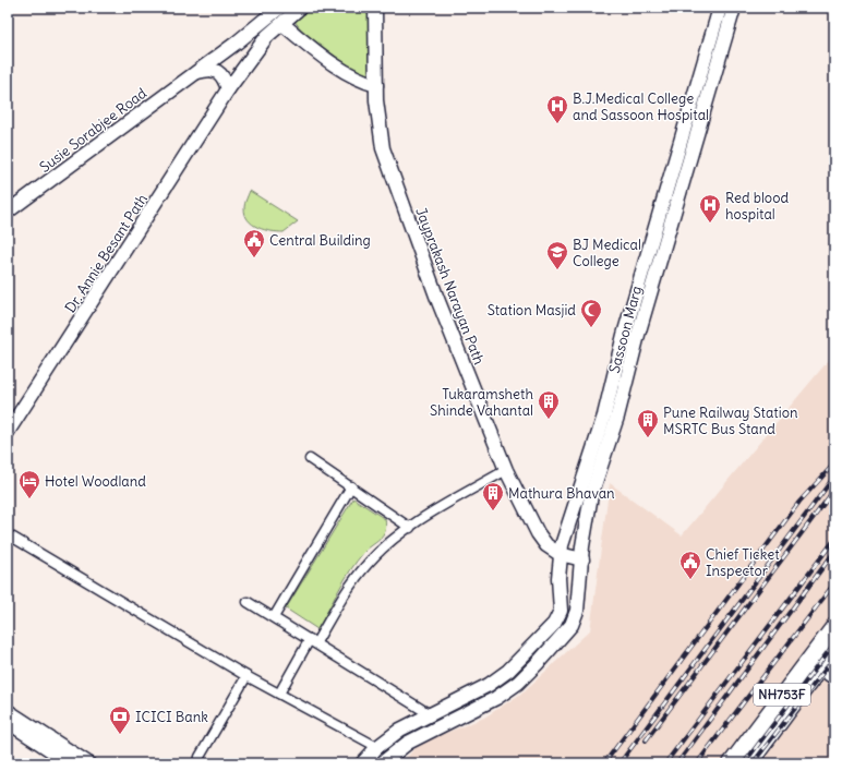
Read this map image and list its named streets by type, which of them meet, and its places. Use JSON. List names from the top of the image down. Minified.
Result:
{"streets":{"highway":["NH753F"],"main road":["Susie Sorabjee Road","Dr. Annie Besant Path","Jayprakash Narayan Path","Sassoon Marg"]},"crossings":[["Jayprakash Narayan Path","Sassoon Marg"]],"places":{"hospital":["B.J.Medical College and Sassoon Hospital","Red blood hospital"],"public building":["Central Building","Chief Ticket Inspector"],"school or university":["BJ Medical College"],"mosque":["Station Masjid"],"building":["Tukaramsheth Shinde Vahantal","Pune Railway Station MSRTC Bus Stand","Mathura Bhavan"],"hotel":["Hotel Woodland"],"bank":["ICICI Bank"]}}
